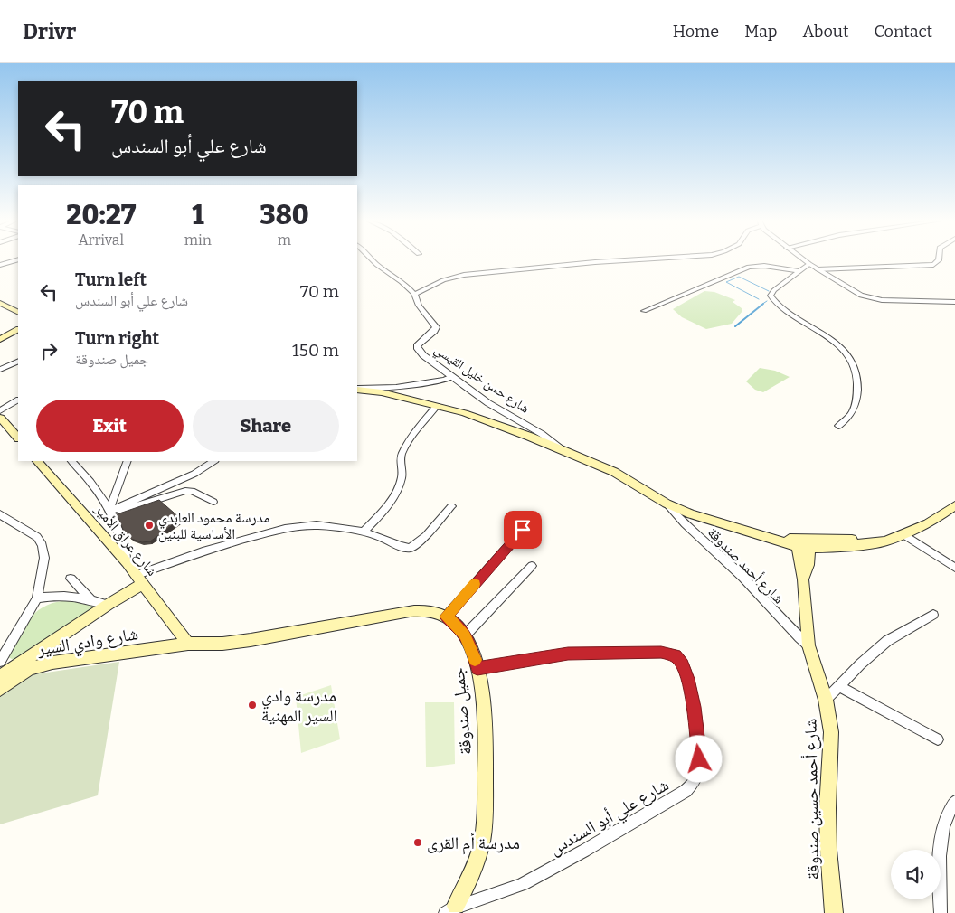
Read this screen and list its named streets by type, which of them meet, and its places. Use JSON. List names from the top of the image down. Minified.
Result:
{"streets":{"main road":["شارع حسن خليل القيسي","شارع عراق الأمير","شارع وادي السير","جميل صندوقة","شارع أحمد حسين صندوقة"],"street":["شارع أحمد صندوقة","شارع علي أبو السندس"]},"crossings":[["شارع حسن خليل القيسي","شارع أحمد صندوقة"],["شارع حسن خليل القيسي","شارع أحمد حسين صندوقة"],["شارع عراق الأمير","شارع وادي السير"],["شارع أحمد صندوقة","شارع أحمد حسين صندوقة"],["جميل صندوقة","شارع علي أبو السندس"]],"places":["مدرسة محمود العابدي الأساسية للبنين","مدرسة وادي السير المهنية","مدرسة أم القرى"],"page":{"header":"Drivr","nav":["Home","Map","About","Contact"],"turn":["70 m","شارع علي أبو السندس"],"eta":["20:27","Arrival","1","min","380","m"],"list":[{"name":"Turn left","note":"شارع علي أبو السندس","value":"70 m"},{"name":"Turn right","note":"جميل صندوقة","value":"150 m"}],"buttons":["Exit","Share"]}}
